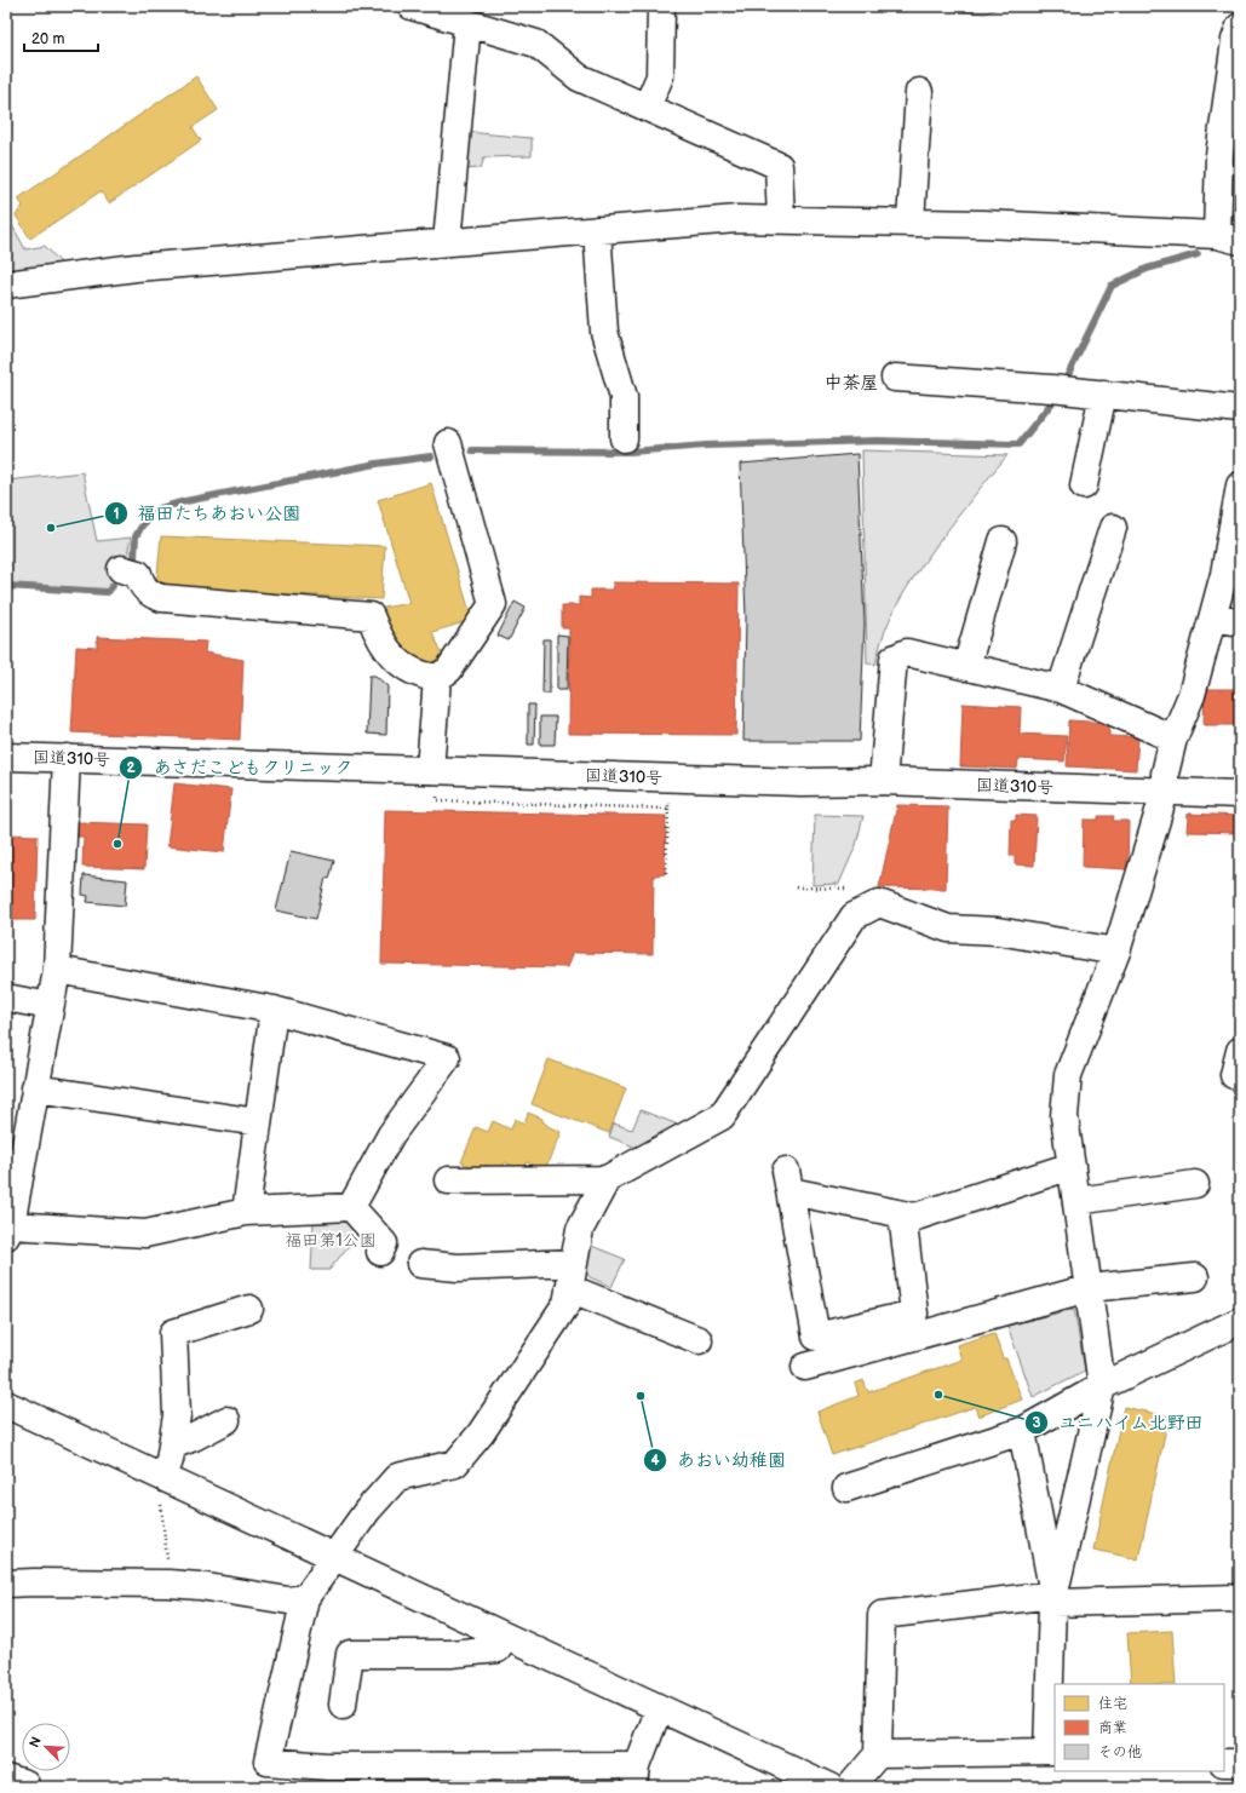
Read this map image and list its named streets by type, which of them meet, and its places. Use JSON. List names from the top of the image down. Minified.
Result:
{"streets":{"main road":["国道310号"]},"districts":["中茶屋"],"parks":["福田第1公園"],"places":["福田たちあおい公園","あさだこどもクリニック","ユニハイム北野田","あおい幼稚園"],"legend":["住宅","商業","その他"],"scale_bar":"20 m","north":"top left"}
